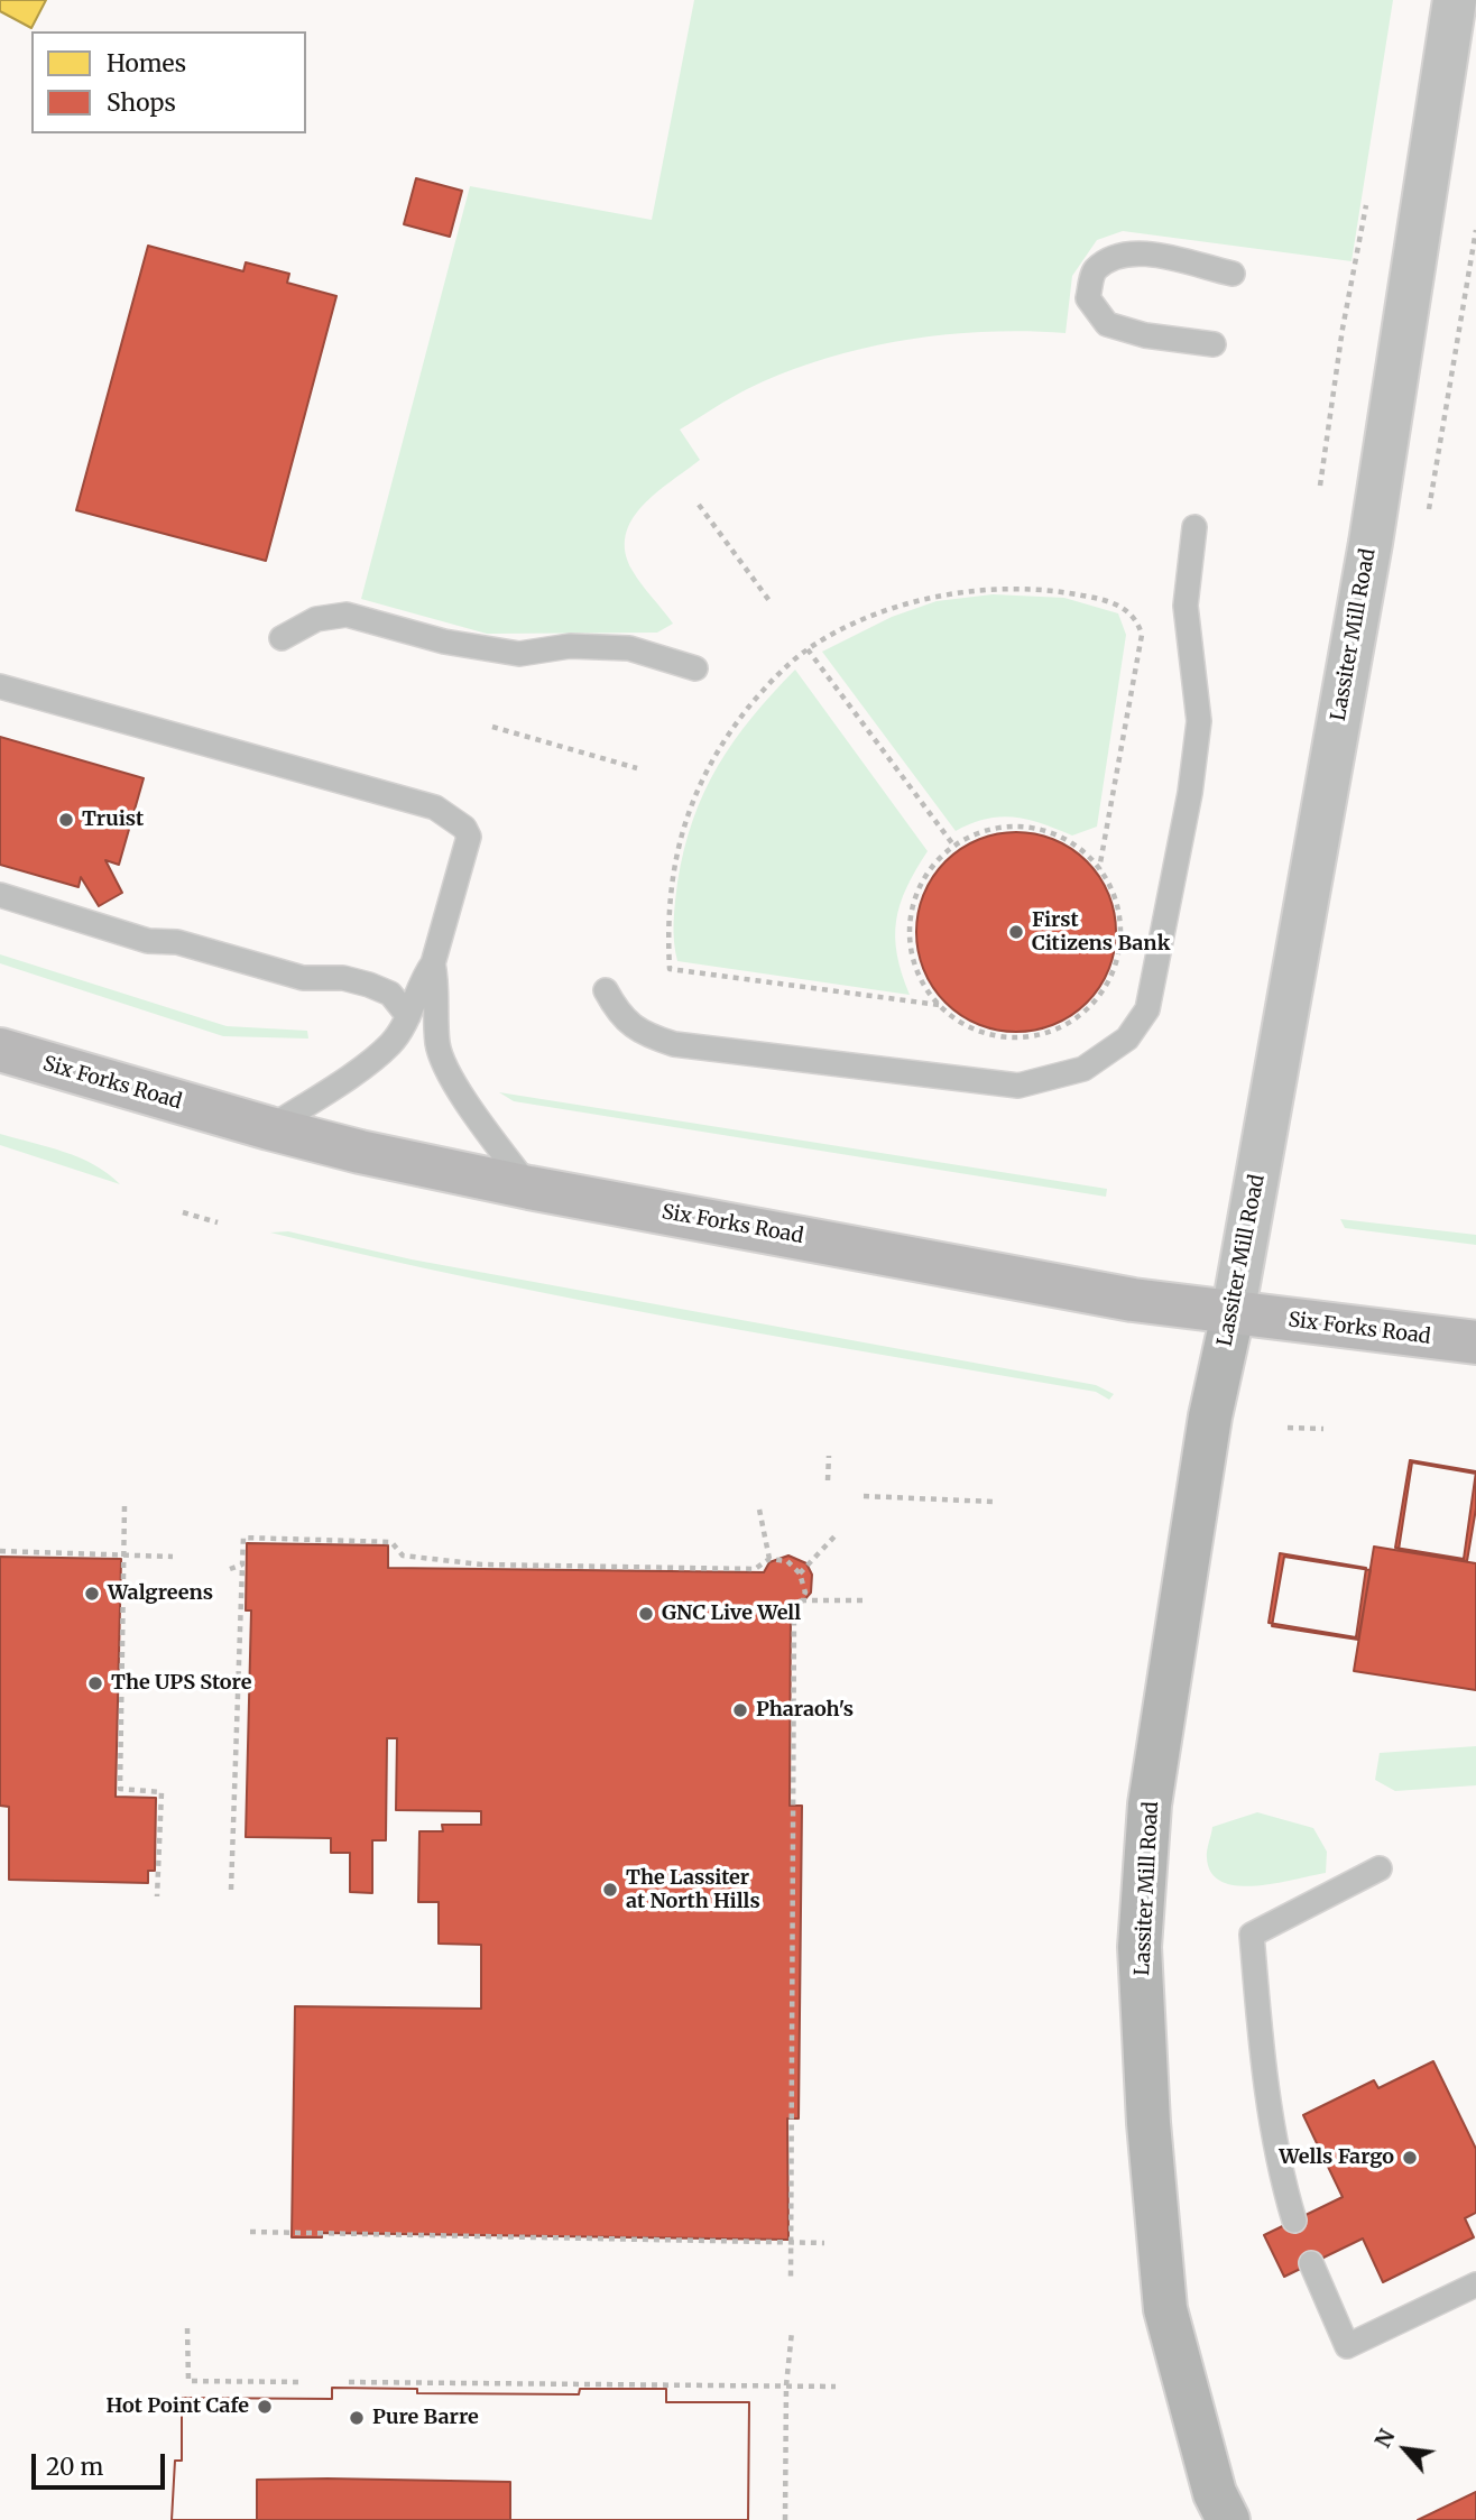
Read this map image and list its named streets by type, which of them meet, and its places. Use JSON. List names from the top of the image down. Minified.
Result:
{"streets":{"main road":["Lassiter Mill Road","Six Forks Road"]},"crossings":[["Lassiter Mill Road","Six Forks Road"]],"places":["Truist","First Citizens Bank","Walgreens","GNC Live Well","The UPS Store","Pharaoh's","The Lassiter at North Hills","Wells Fargo","Hot Point Cafe","Pure Barre"],"legend":["Homes","Shops"],"scale_bar":"20 m","north":"top left"}
